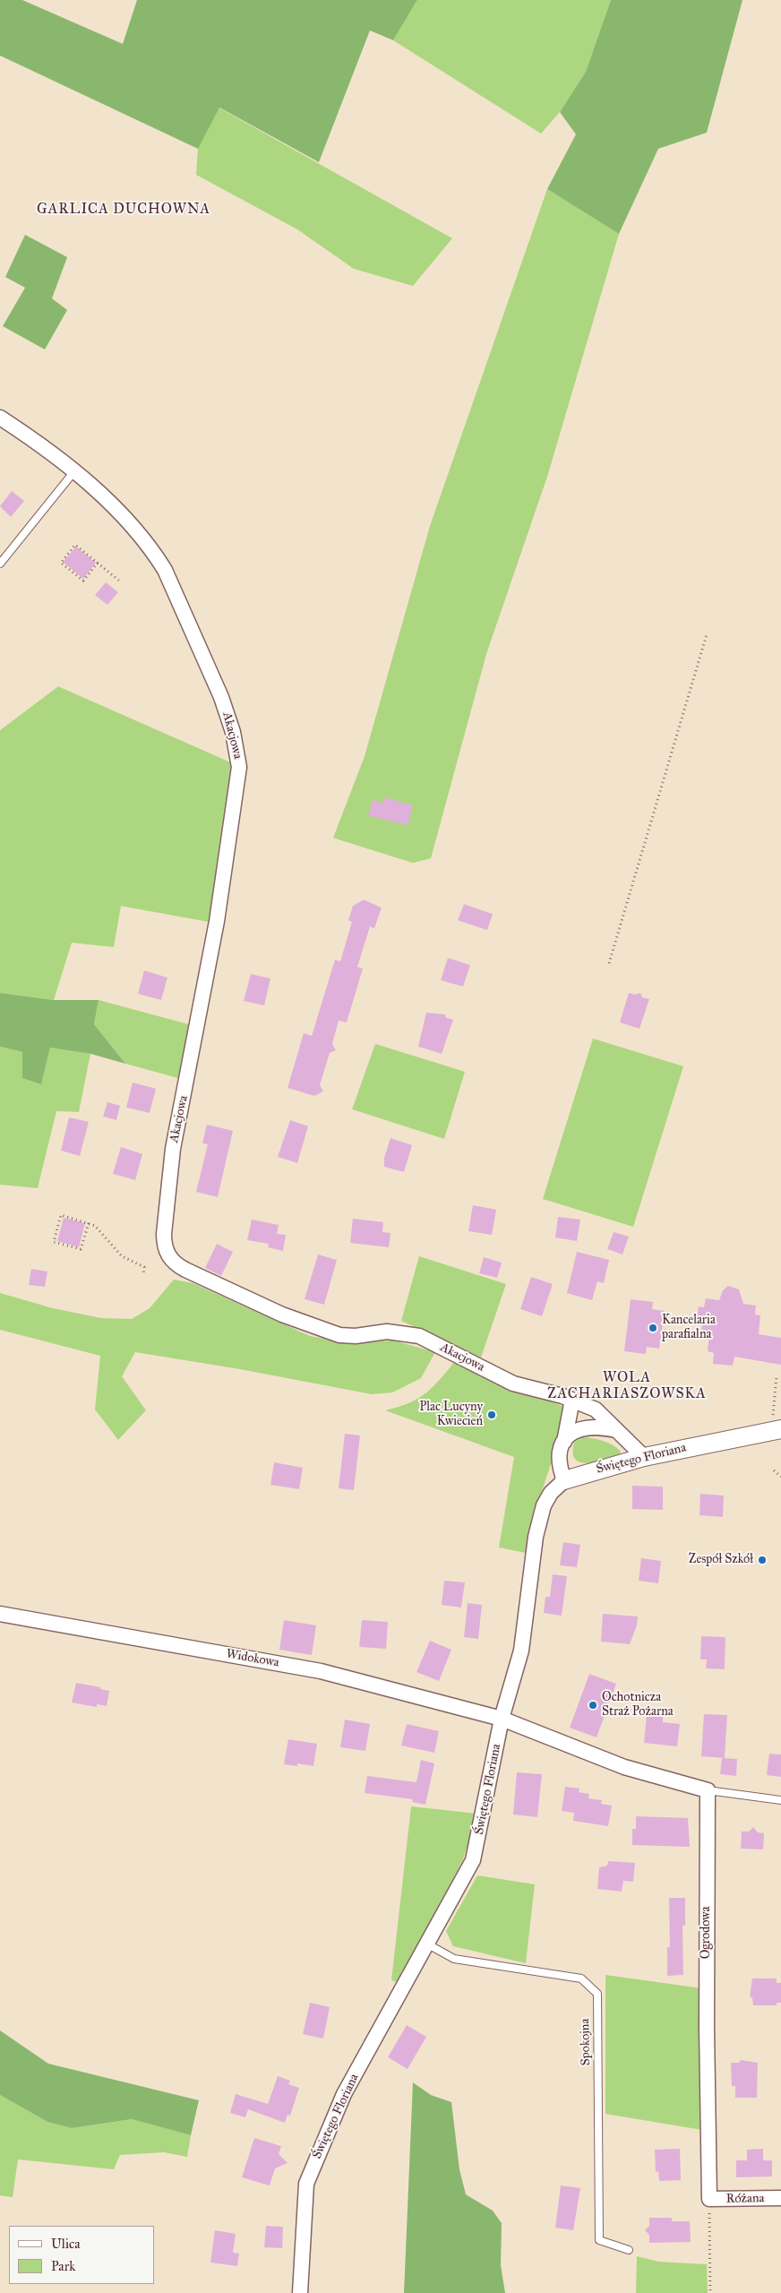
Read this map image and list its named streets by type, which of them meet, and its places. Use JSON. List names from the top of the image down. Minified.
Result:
{"streets":{"street":["Akacjowa","Świętego Floriana","Widokowa","Ogrodowa","Różana"],"lane":["Spokojna"]},"crossings":[["Akacjowa","Świętego Floriana"],["Świętego Floriana","Widokowa"],["Świętego Floriana","Spokojna"],["Ogrodowa","Różana"]],"districts":["GARLICA DUCHOWNA","WOLA ZACHARIASZOWSKA"],"places":["Kancelaria parafialna","Plac Lucyny Kwiecień","Zespół Szkół","Ochotnicza Straż Pożarna"],"legend":["Ulica","Park"]}
